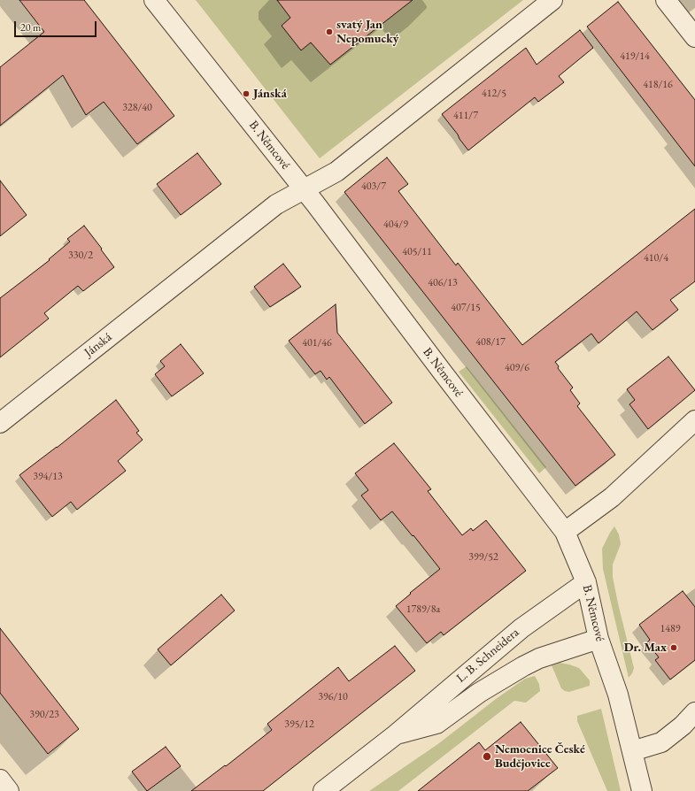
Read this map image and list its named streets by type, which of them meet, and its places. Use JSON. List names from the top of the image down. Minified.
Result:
{"streets":{"street":["B. Němcové","Jánská","L. B. Schneidera"]},"crossings":[["B. Němcové","Jánská"],["B. Němcové","L. B. Schneidera"]],"places":["svatý Jan Nepomucký","Jánská","Dr. Max","Nemocnice České Budějovice"],"house_numbers":["419/14","418/16","412/5","328/40","411/7","403/7","404/9","405/11","330/2","410/4","406/13","407/15","408/17","401/46","409/6","394/13","399/52","1789/8a","1489","396/10","390/23","395/12"],"scale_bar":"20 m"}
